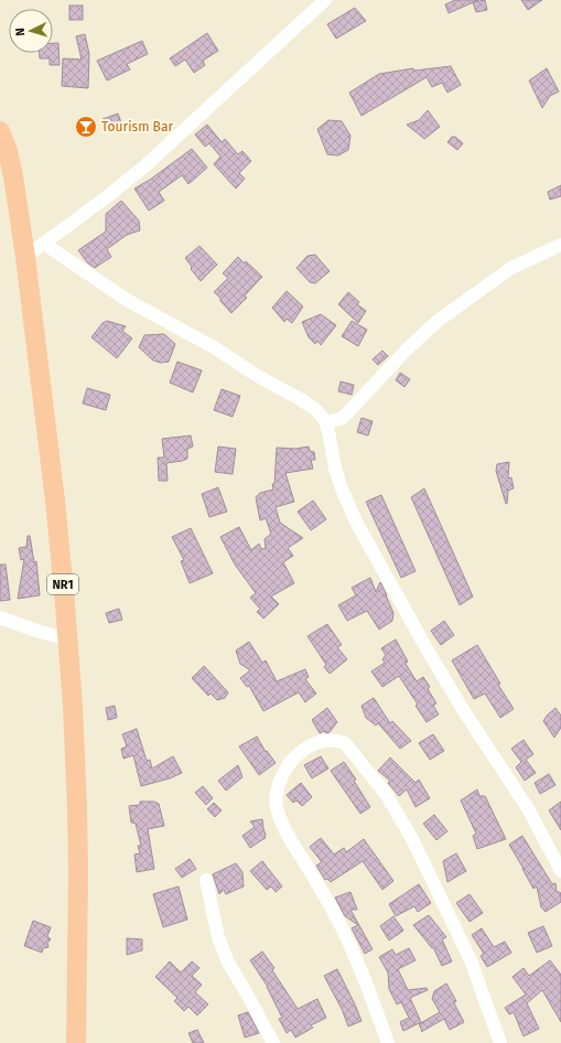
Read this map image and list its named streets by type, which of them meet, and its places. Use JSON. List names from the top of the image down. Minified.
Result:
{"streets":{"highway":["NR1"]},"places":{"bar":["Tourism Bar"]},"north":"left"}
